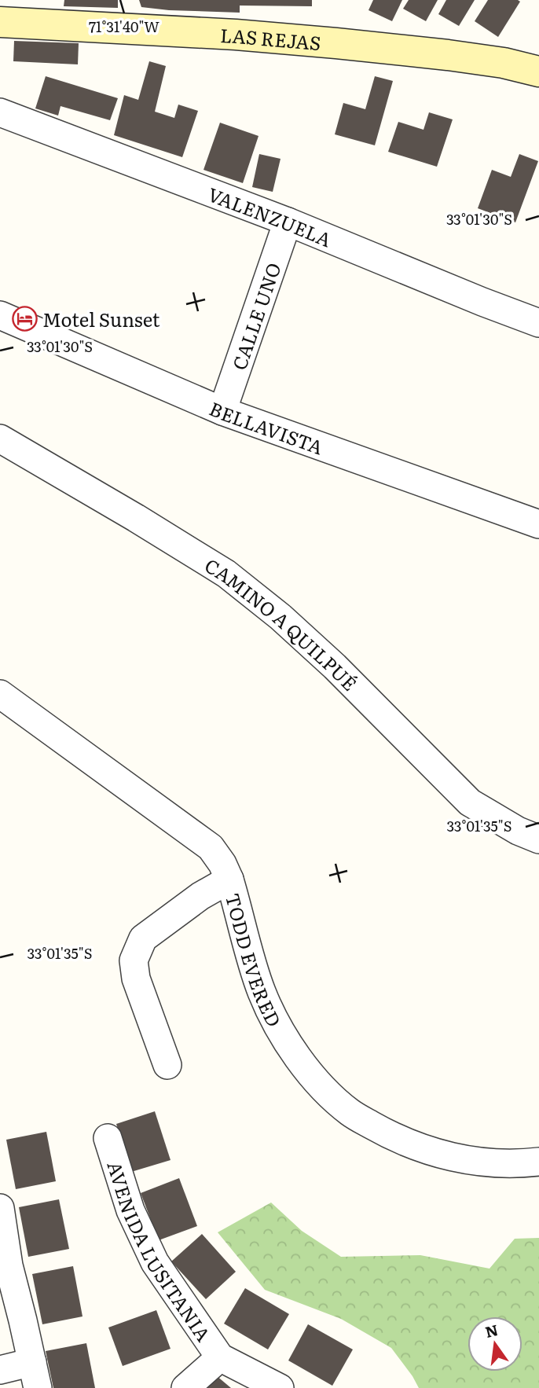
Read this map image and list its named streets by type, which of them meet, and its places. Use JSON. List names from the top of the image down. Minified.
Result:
{"streets":{"street":["LAS REJAS","VALENZUELA","CALLE UNO","BELLAVISTA","CAMINO A QUILPUÉ","TODD EVERED","AVENIDA LUSITANIA"]},"crossings":[["VALENZUELA","CALLE UNO"],["CALLE UNO","BELLAVISTA"]],"places":{"hotel":["Motel Sunset"]},"north":"top","coordinates":["71°31'40\"W","33°01'30\"S","33°01'35\"S"]}
